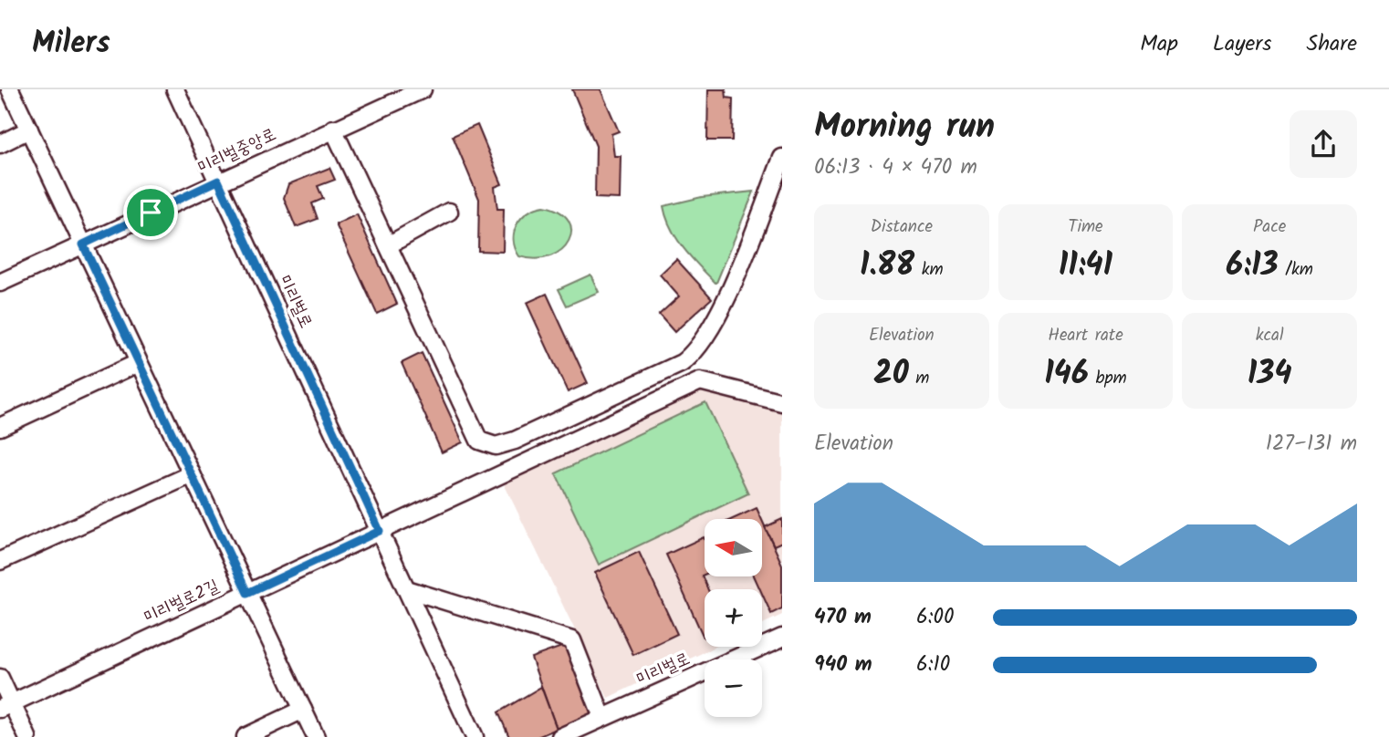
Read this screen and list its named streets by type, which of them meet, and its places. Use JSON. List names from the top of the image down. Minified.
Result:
{"streets":{"street":["미리벌중앙로","미리벌로","미리벌로2길"]},"crossings":[["미리벌중앙로","미리벌로"],["미리벌로","미리벌로2길"]],"north":"left","page":{"header":"Milers","nav":["Map","Layers","Share"],"heading":["Morning run","06:13 · 4 × 470 m"],"stats":[["Distance","1.88 km"],["Time","11:41"],["Pace","6:13 /km"],["Elevation","20 m"],["Heart rate","146 bpm"],["kcal","134"]],"chart":["Elevation","127–131 m"],"map_buttons":["+","−"],"list":[{"name":"470 m","note":"6:00"},{"name":"940 m","note":"6:10"}]}}
